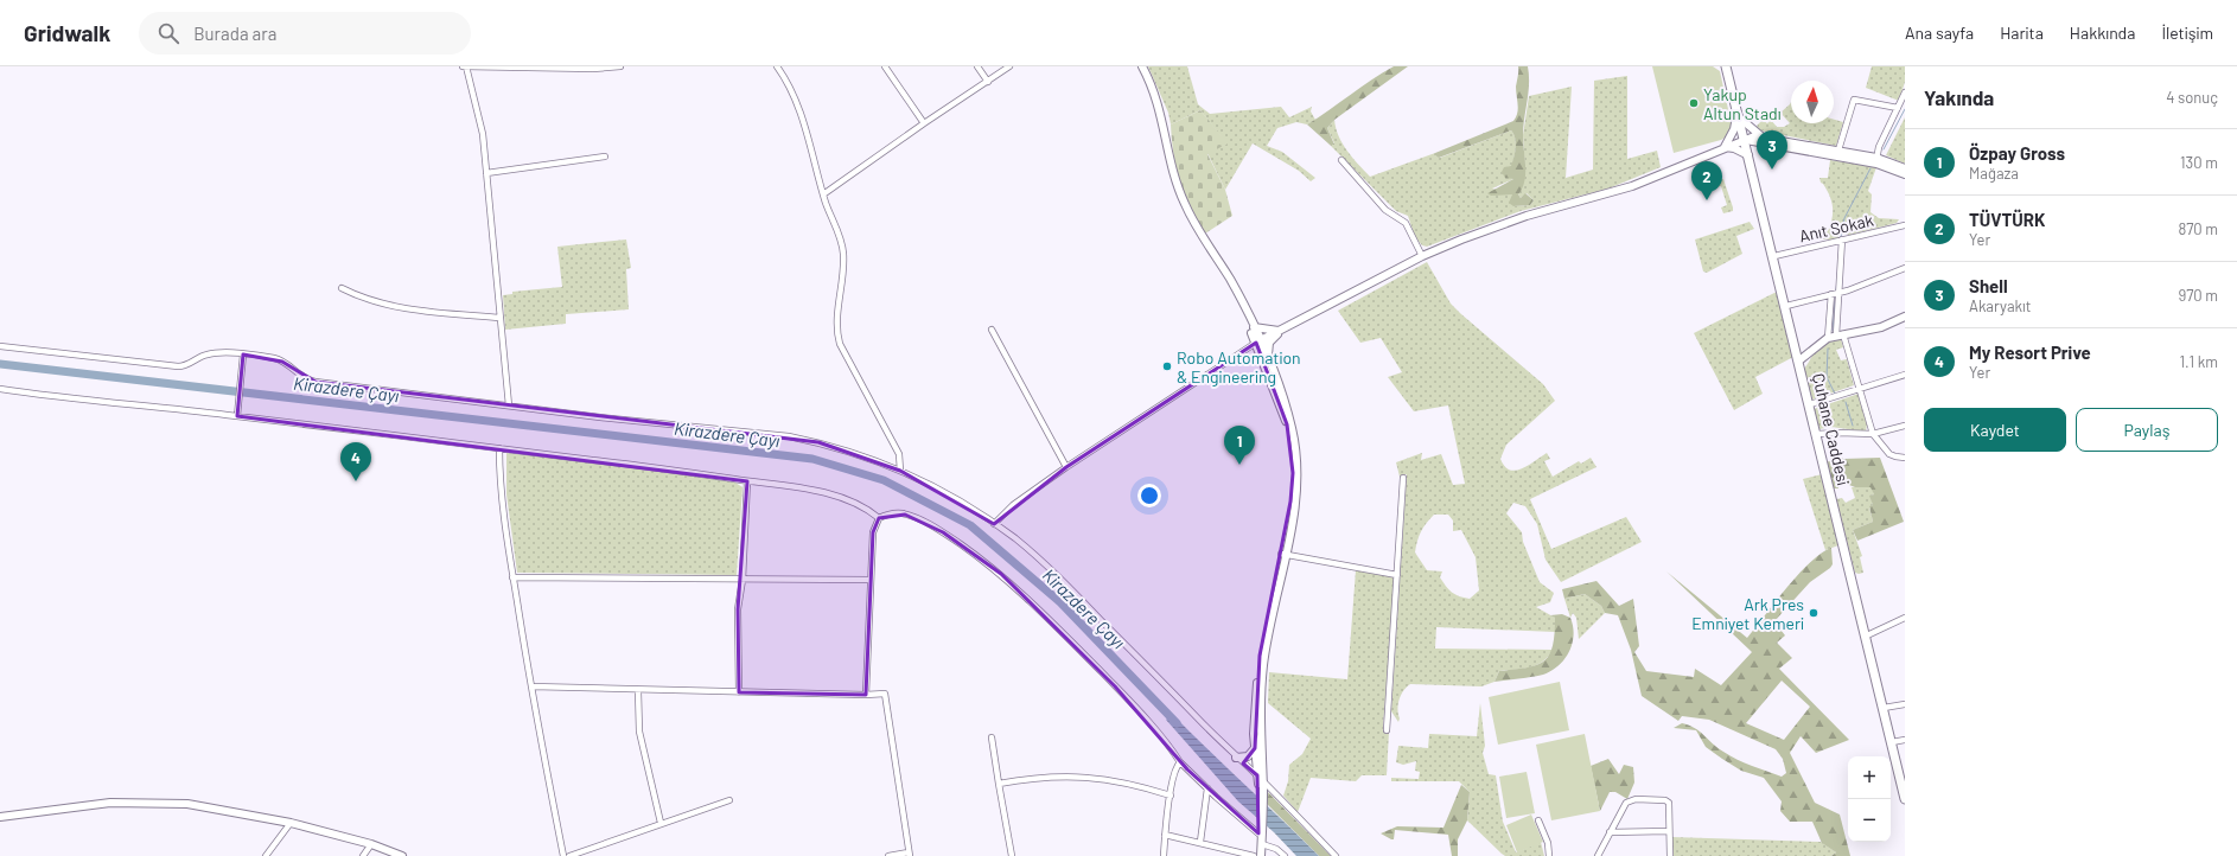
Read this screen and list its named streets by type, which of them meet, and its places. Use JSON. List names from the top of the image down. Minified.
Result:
{"streets":{"main road":["Çuhane Caddesi"],"street":["Anıt Sokak"]},"crossings":[["Anıt Sokak","Çuhane Caddesi"]],"water":["Kirazdere Çayı"],"places":["Yakup Altun Stadı","Robo Automation & Engineering","Ark Pres Emniyet Kemeri"],"north":"top","page":{"header":"Gridwalk","search":"Burada ara","nav":["Ana sayfa","Harita","Hakkında","İletişim"],"heading":["Yakında","4 sonuç"],"list":[{"mark":"1","name":"Özpay Gross","note":"Mağaza","value":"130 m"},{"mark":"2","name":"TÜVTÜRK","note":"Yer","value":"870 m"},{"mark":"3","name":"Shell","note":"Akaryakıt","value":"970 m"},{"mark":"4","name":"My Resort Prive","note":"Yer","value":"1.1 km"}],"pins":["3","2","1","4"],"buttons":["Kaydet","Paylaş"],"map_buttons":["+","−"]}}
